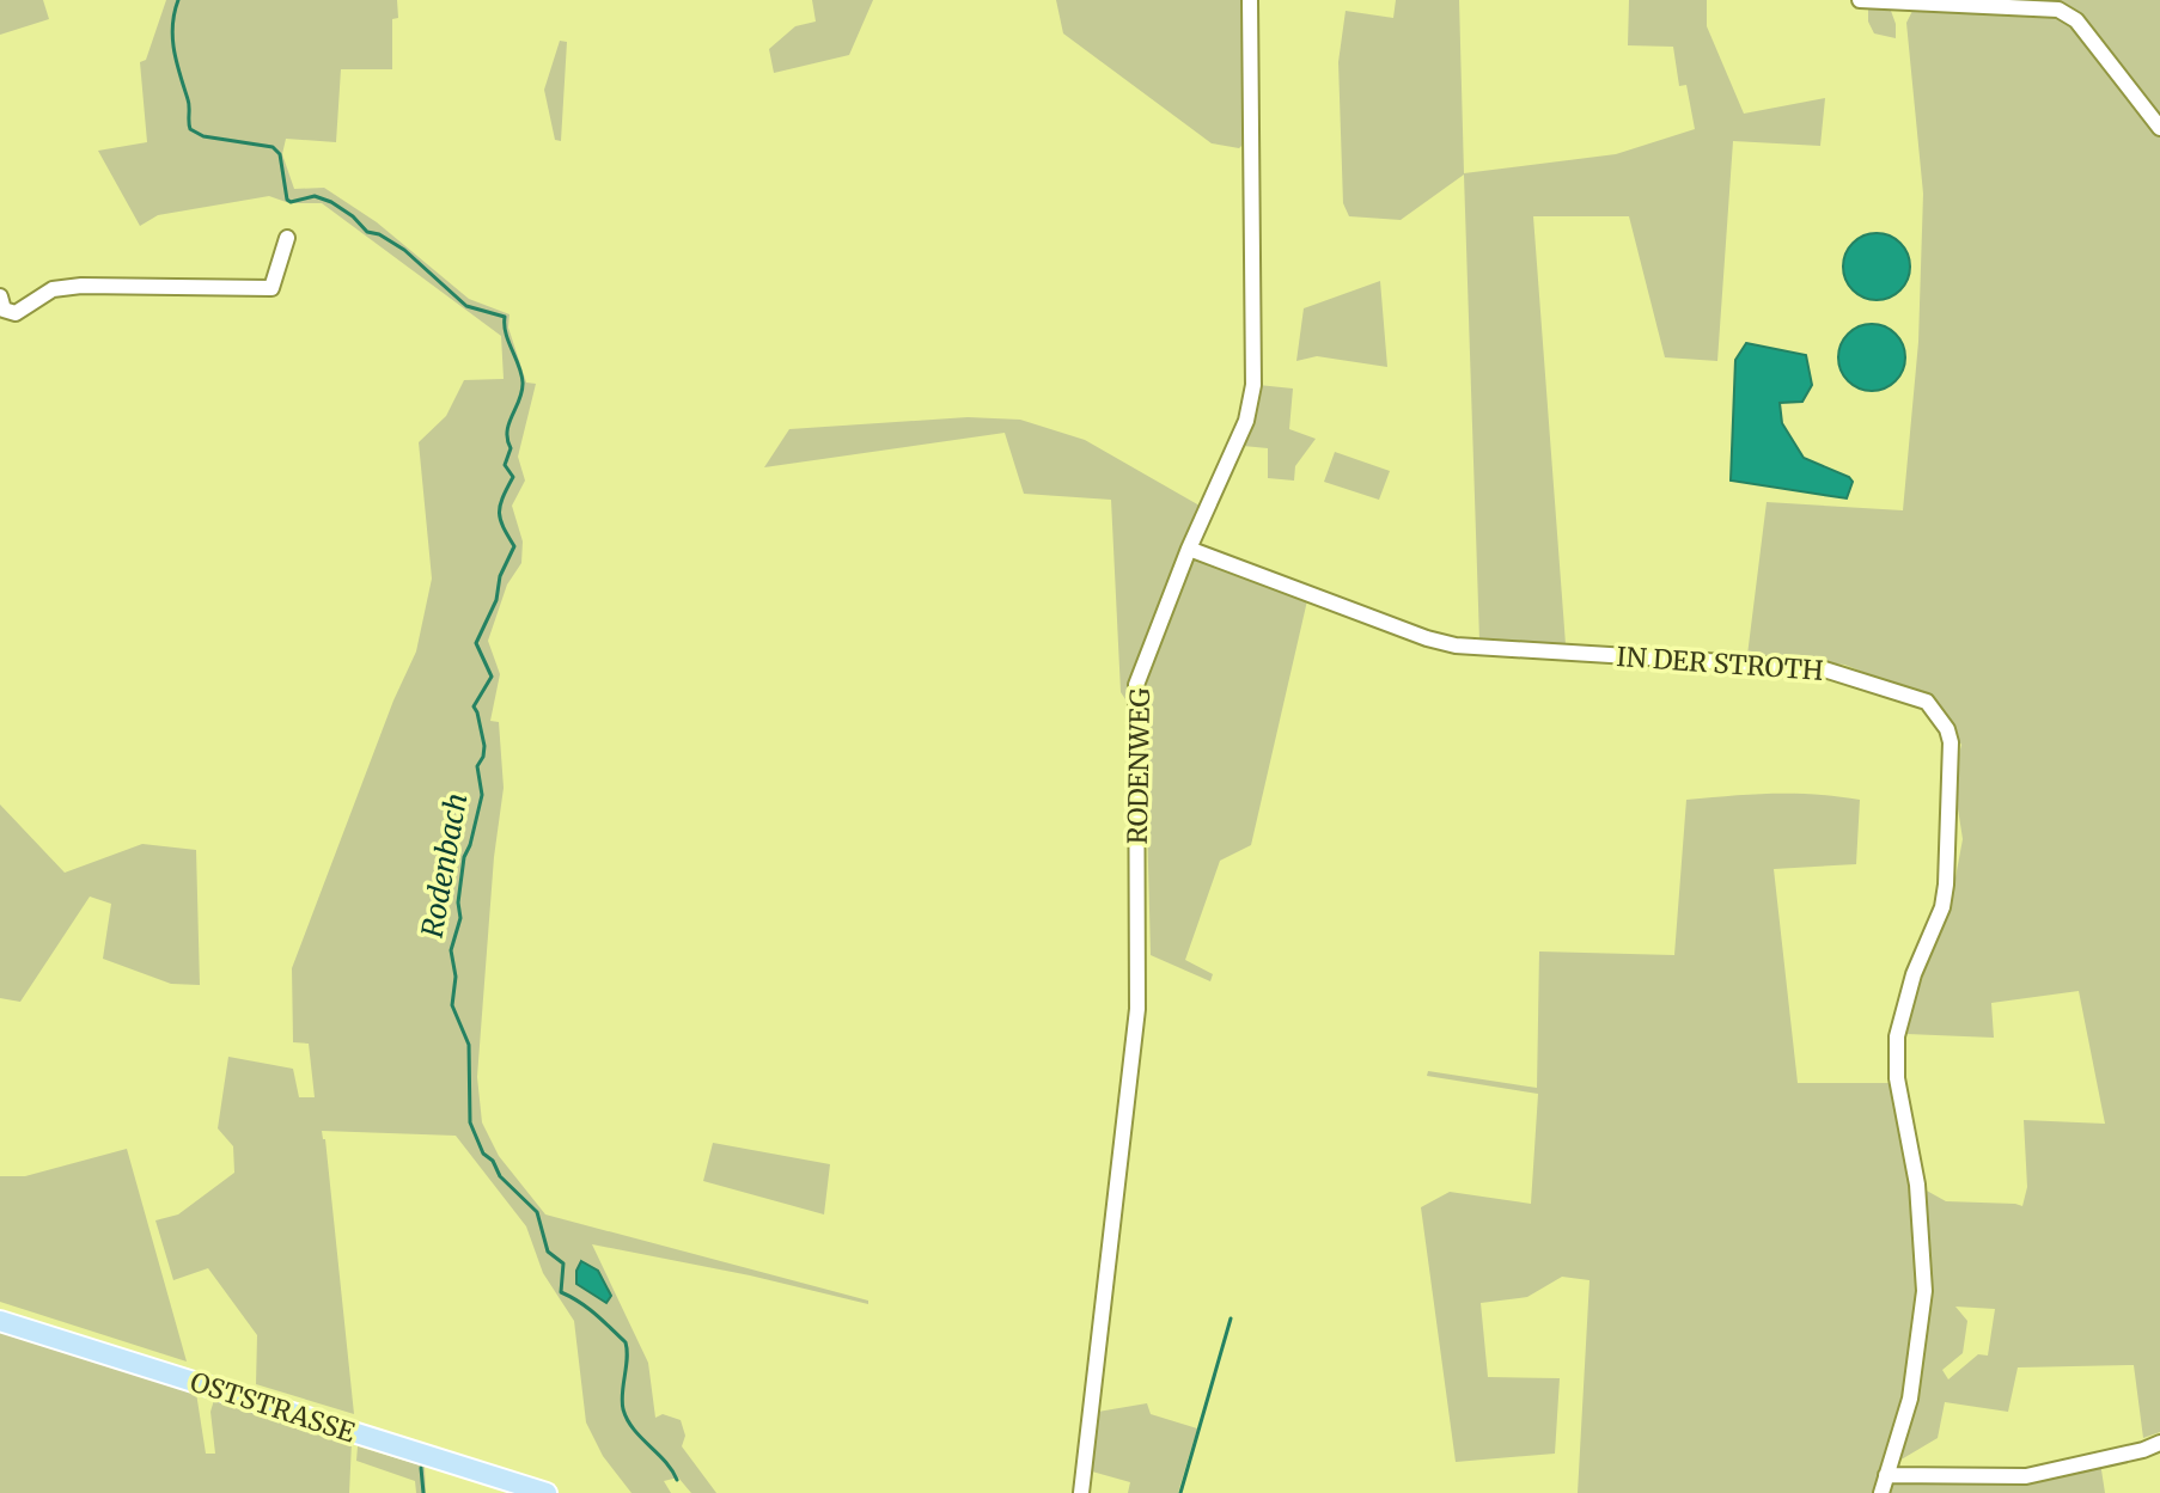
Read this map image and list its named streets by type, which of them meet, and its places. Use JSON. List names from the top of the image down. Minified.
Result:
{"streets":{"main road":["OSTSTRASSE"],"street":["IN DER STROTH","RODENWEG"]},"crossings":[["IN DER STROTH","RODENWEG"]],"water":["Rodenbach"]}
